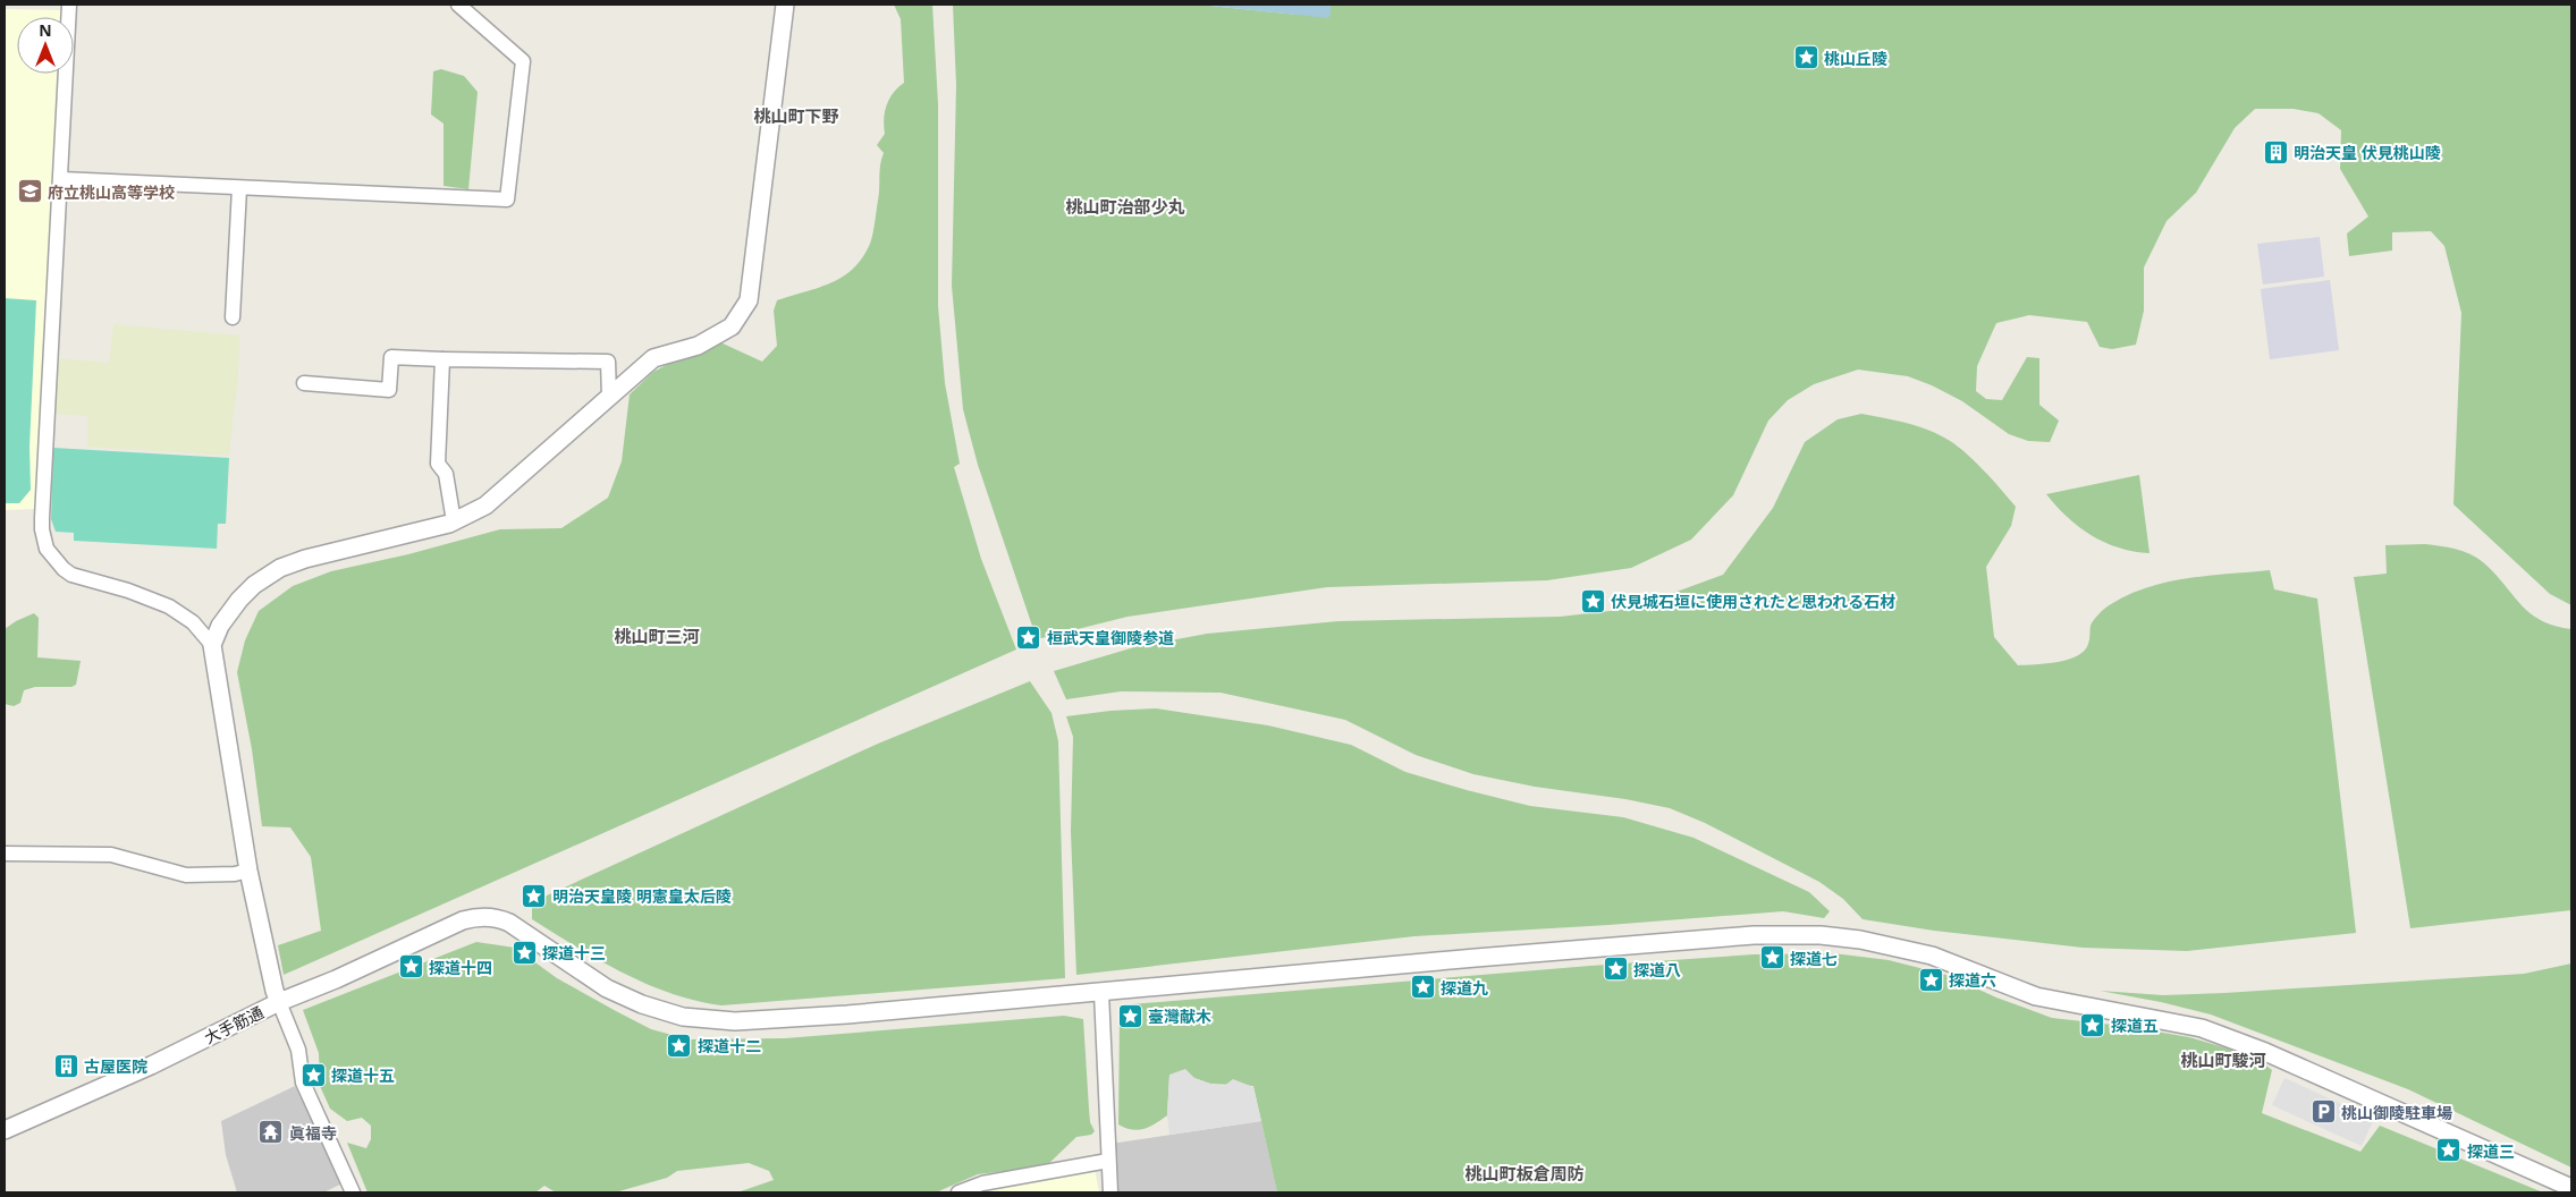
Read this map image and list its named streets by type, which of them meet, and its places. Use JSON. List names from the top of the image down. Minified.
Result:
{"streets":{"street":["大手筋通"]},"districts":["桃山町下野","桃山町治部少丸","桃山町三河","桃山町駿河","桃山町板倉周防"],"places":{"place":["桃山丘陵","伏見城石垣に使用されたと思われる石材","桓武天皇御陵参道","明治天皇陵 明憲皇太后陵","探道十三","探道七","探道十四","探道八","探道六","探道九","臺灣献木","探道五","探道十二","探道十五","探道三"],"building":["明治天皇 伏見桃山陵","古屋医院"],"school or university":["府立桃山高等学校"],"parking":["桃山御陵駐車場"],"temple":["眞福寺"]},"north":"top"}
